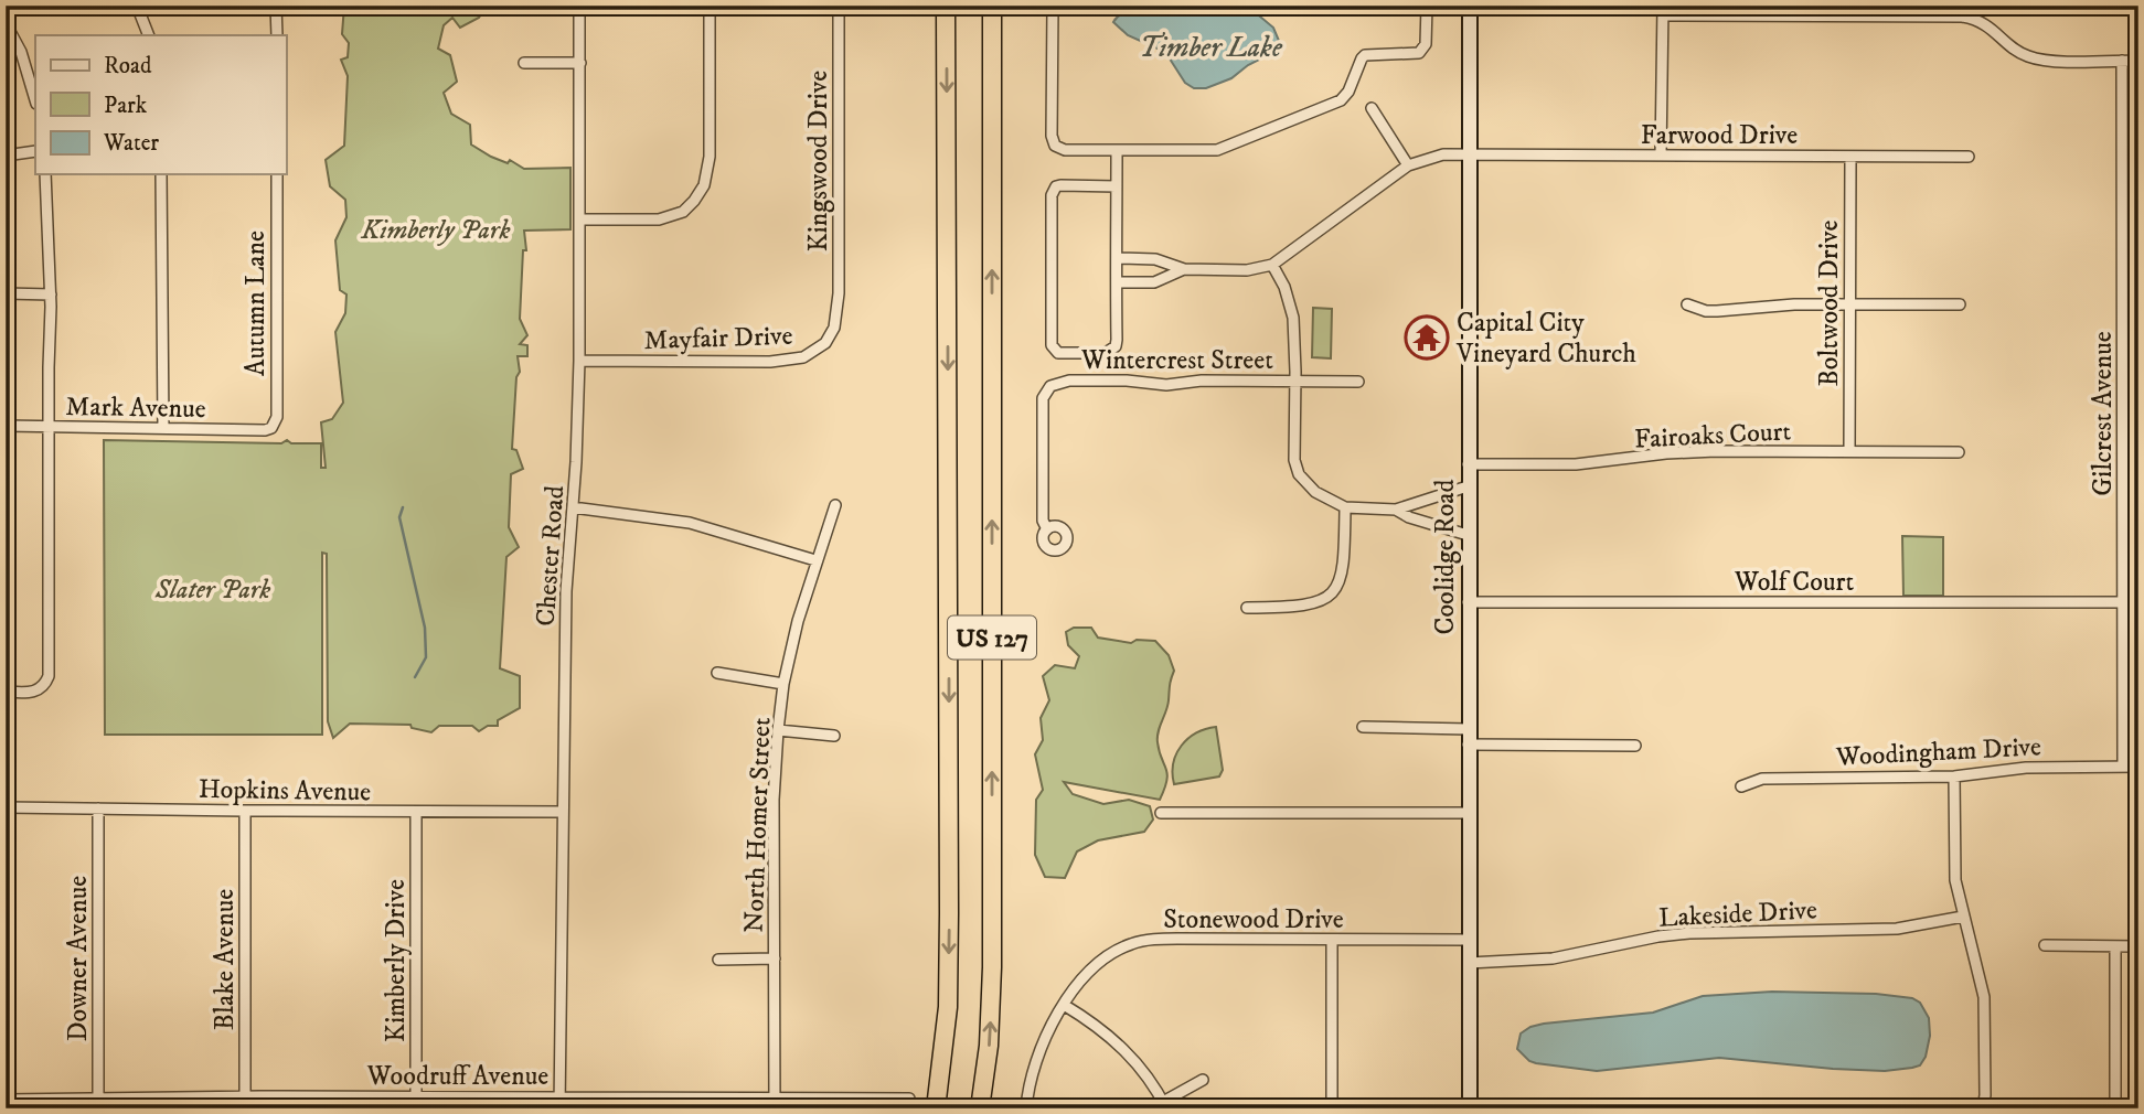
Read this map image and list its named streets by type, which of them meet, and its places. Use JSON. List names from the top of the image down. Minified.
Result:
{"streets":{"highway":["US 127"],"street":["Farwood Drive","Kingswood Drive","Autumn Lane","Boltwood Drive","Mayfair Drive","Wintercrest Street","Mark Avenue","Gilcrest Avenue","Fairoaks Court","Chester Road","Coolidge Road","Wolf Court","Woodingham Drive","Hopkins Avenue","North Homer Street","Lakeside Drive","Stonewood Drive","Downer Avenue","Blake Avenue","Kimberly Drive","Woodruff Avenue"]},"crossings":[["Farwood Drive","Boltwood Drive"],["Farwood Drive","Coolidge Road"],["Kingswood Drive","Mayfair Drive"],["Autumn Lane","Mark Avenue"],["Boltwood Drive","Fairoaks Court"],["Mayfair Drive","Chester Road"],["Gilcrest Avenue","Wolf Court"],["Gilcrest Avenue","Woodingham Drive"],["Fairoaks Court","Coolidge Road"],["Chester Road","Hopkins Avenue"],["Chester Road","Woodruff Avenue"],["Coolidge Road","Wolf Court"],["Coolidge Road","Lakeside Drive"],["Coolidge Road","Stonewood Drive"],["Hopkins Avenue","Downer Avenue"],["Hopkins Avenue","Blake Avenue"],["Hopkins Avenue","Kimberly Drive"],["North Homer Street","Woodruff Avenue"],["Downer Avenue","Woodruff Avenue"],["Blake Avenue","Woodruff Avenue"],["Kimberly Drive","Woodruff Avenue"]],"water":["Timber Lake"],"parks":["Kimberly Park","Slater Park"],"places":{"temple":["Capital City Vineyard Church"]},"legend":["Road","Park","Water"]}
